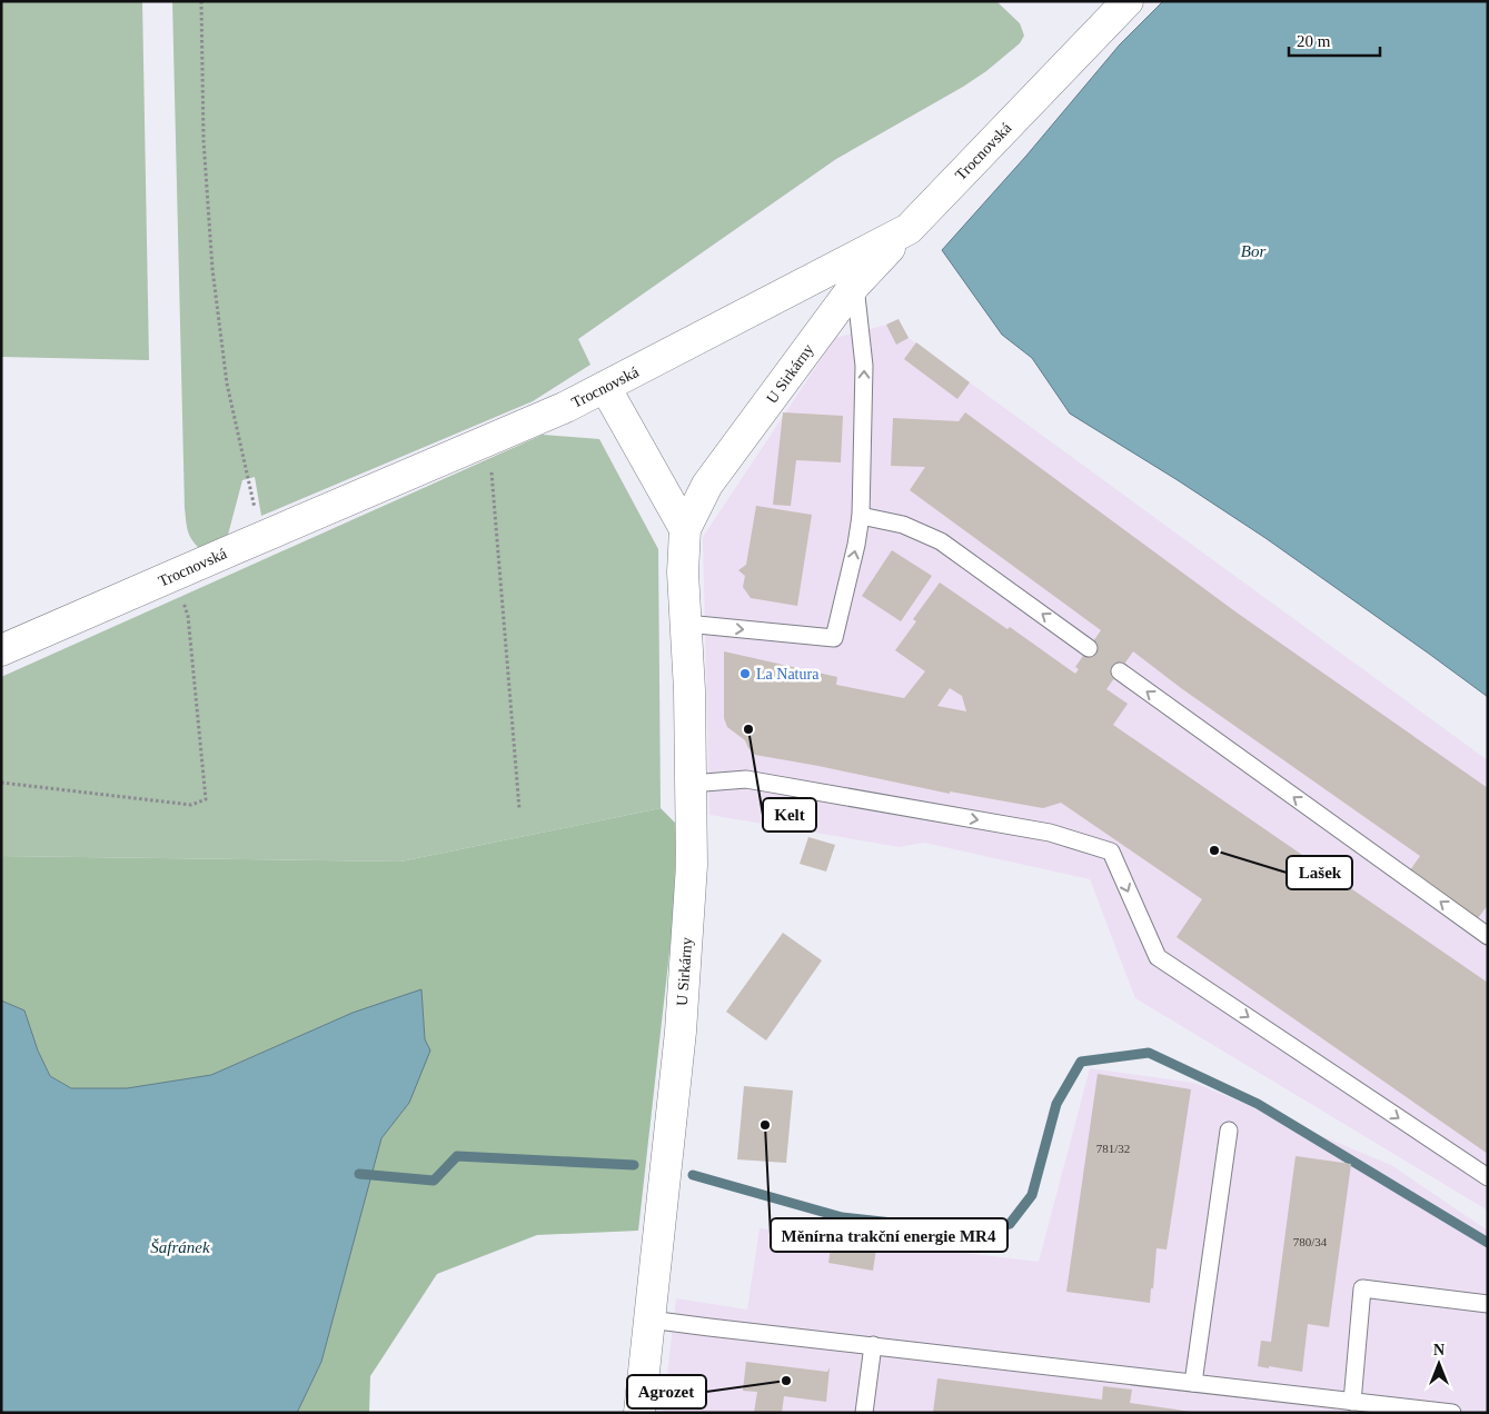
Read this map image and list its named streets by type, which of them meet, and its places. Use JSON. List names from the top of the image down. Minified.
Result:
{"streets":{"street":["Trocnovská","U Sirkárny"]},"crossings":[["Trocnovská","U Sirkárny"]],"water":["Bor","Šafránek"],"places":["La Natura","Kelt","Lašek","Měnírna trakční energie MR4","Agrozet"],"house_numbers":["781/32","780/34"],"scale_bar":"20 m","north":"top"}
